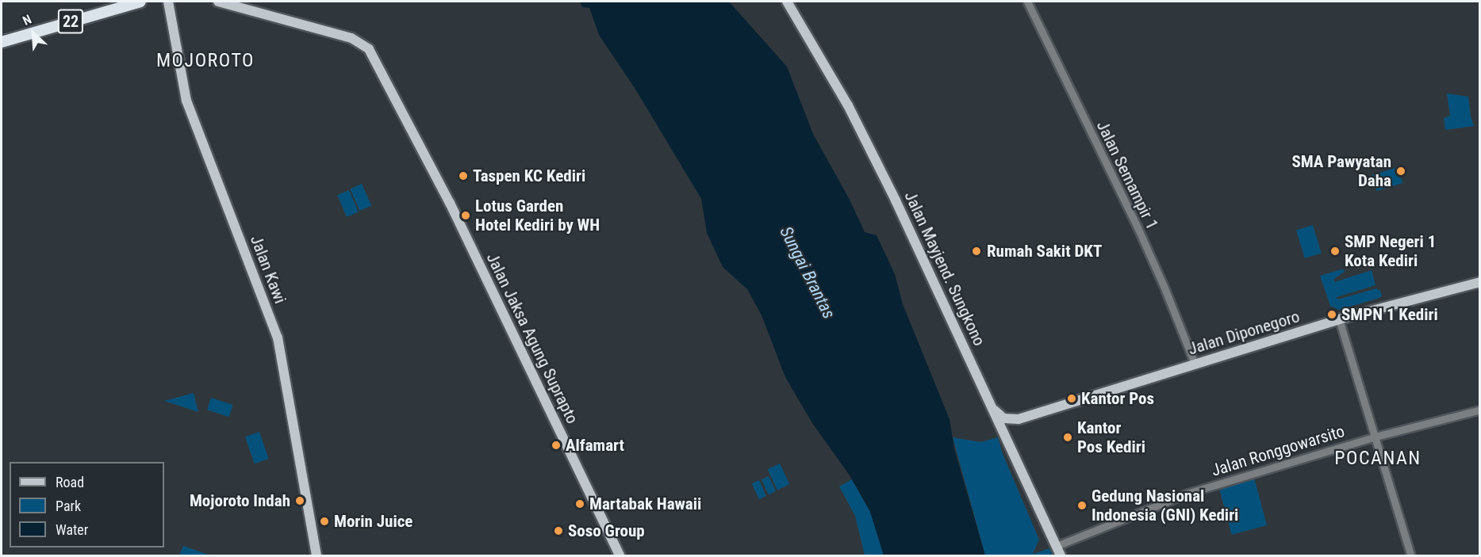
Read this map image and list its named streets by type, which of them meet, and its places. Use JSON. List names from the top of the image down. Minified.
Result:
{"streets":{"highway":["22"],"main road":["Jalan Mayjend. Sungkono","Jalan Kawi","Jalan Diponegoro","Jalan Jaksa Agung Suprapto"],"street":["Jalan Semampir 1","Jalan Ronggowarsito"]},"crossings":[["Jalan Semampir 1","Jalan Diponegoro"],["Jalan Mayjend. Sungkono","Jalan Ronggowarsito"]],"districts":["MOJOROTO","POCANAN"],"water":["Sungai Brantas"],"places":["SMA Pawyatan Daha","Taspen KC Kediri","Lotus Garden Hotel Kediri by WH","Rumah Sakit DKT","SMP Negeri 1 Kota Kediri","SMPN 1 Kediri","Kantor Pos","Kantor Pos Kediri","Alfamart","Mojoroto Indah","Martabak Hawaii","Gedung Nasional Indonesia (GNI) Kediri","Morin Juice","Soso Group"],"legend":["Road","Park","Water"],"north":"top left"}
